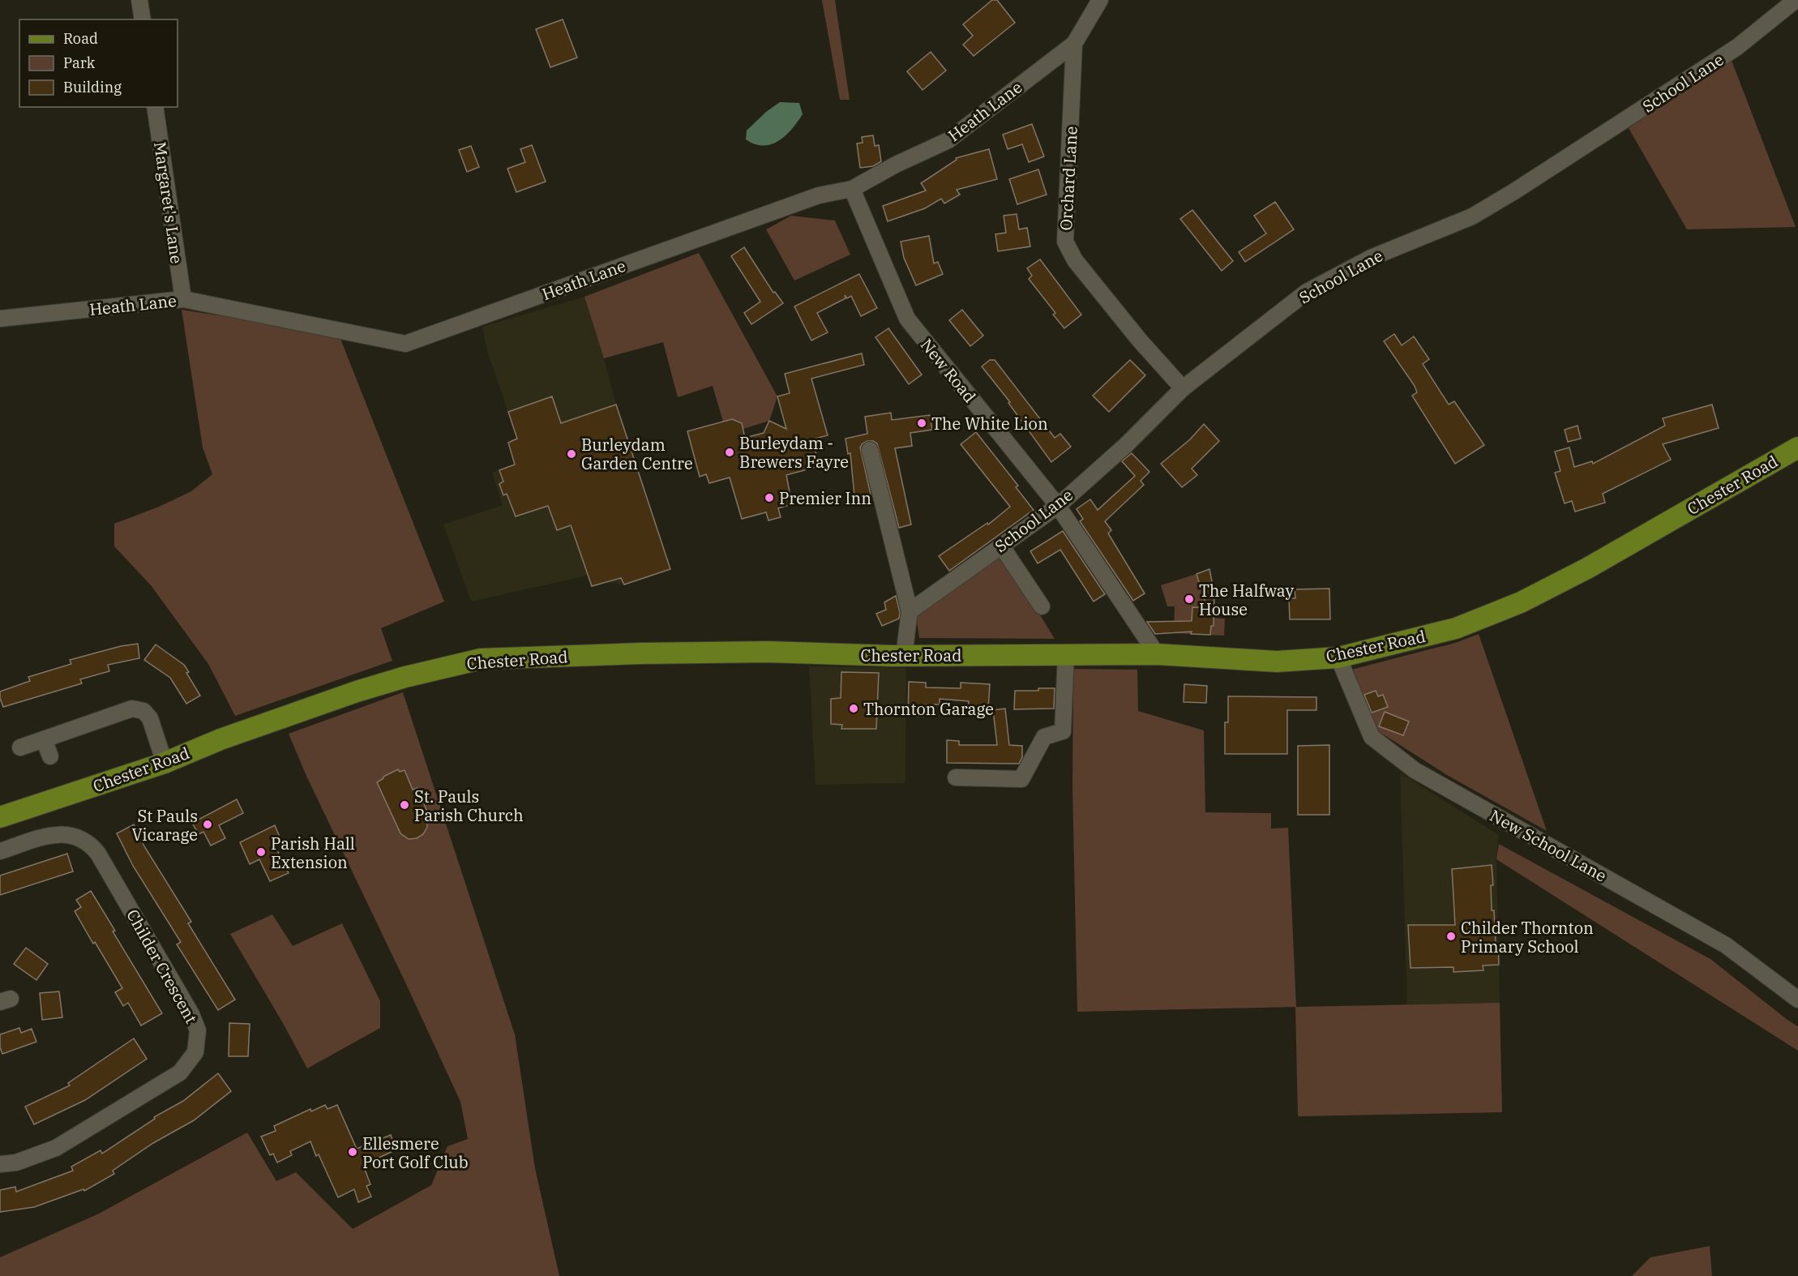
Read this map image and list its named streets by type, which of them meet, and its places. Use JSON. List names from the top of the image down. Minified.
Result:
{"streets":{"main road":["Chester Road"],"street":["School Lane","Heath Lane","Orchard Lane","Margaret's Lane","New Road","New School Lane","Childer Crescent"]},"crossings":[["School Lane","Orchard Lane"],["School Lane","New Road"],["Heath Lane","Orchard Lane"],["Heath Lane","Margaret's Lane"],["Heath Lane","New Road"],["New Road","Chester Road"],["Chester Road","New School Lane"]],"places":["The White Lion","Burleydam - Brewers Fayre","Burleydam Garden Centre","Premier Inn","The Halfway House","Thornton Garage","St. Pauls Parish Church","St Pauls Vicarage","Parish Hall Extension","Childer Thornton Primary School","Ellesmere Port Golf Club"],"legend":["Road","Park","Building"]}
